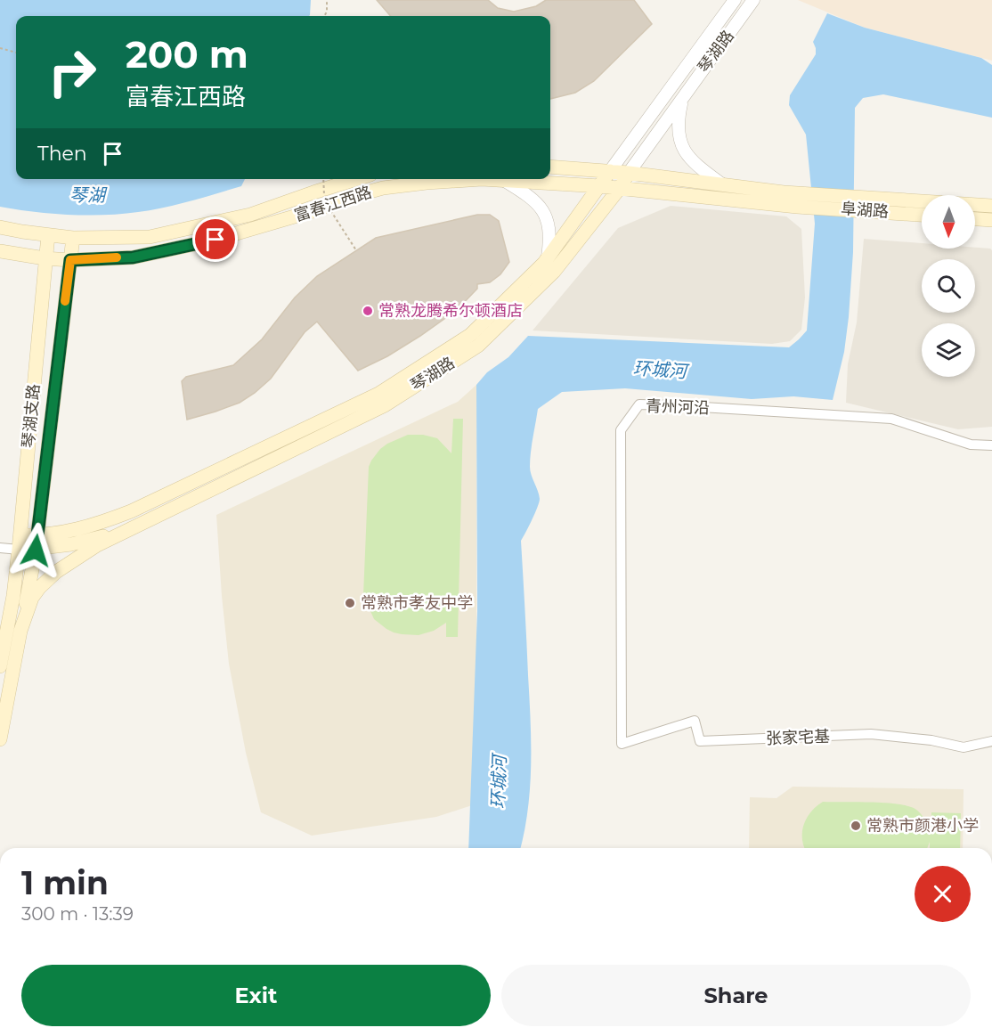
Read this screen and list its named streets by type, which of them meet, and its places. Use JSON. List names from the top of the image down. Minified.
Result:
{"streets":{"main road":["琴湖路","富春江西路","阜湖路","琴湖支路"],"street":["青州河沿","张家宅基"]},"crossings":[["琴湖路","富春江西路"],["琴湖路","琴湖支路"],["富春江西路","阜湖路"],["富春江西路","琴湖支路"],["青州河沿","张家宅基"]],"water":["琴湖","环城河"],"places":["常熟龙腾希尔顿酒店","常熟市孝友中学","常熟市颜港小学"],"north":"bottom","page":{"turn":["200 m","富春江西路"],"then":"Then","heading":["1 min","300 m · 13:39"],"buttons":["Exit","Share"]}}
